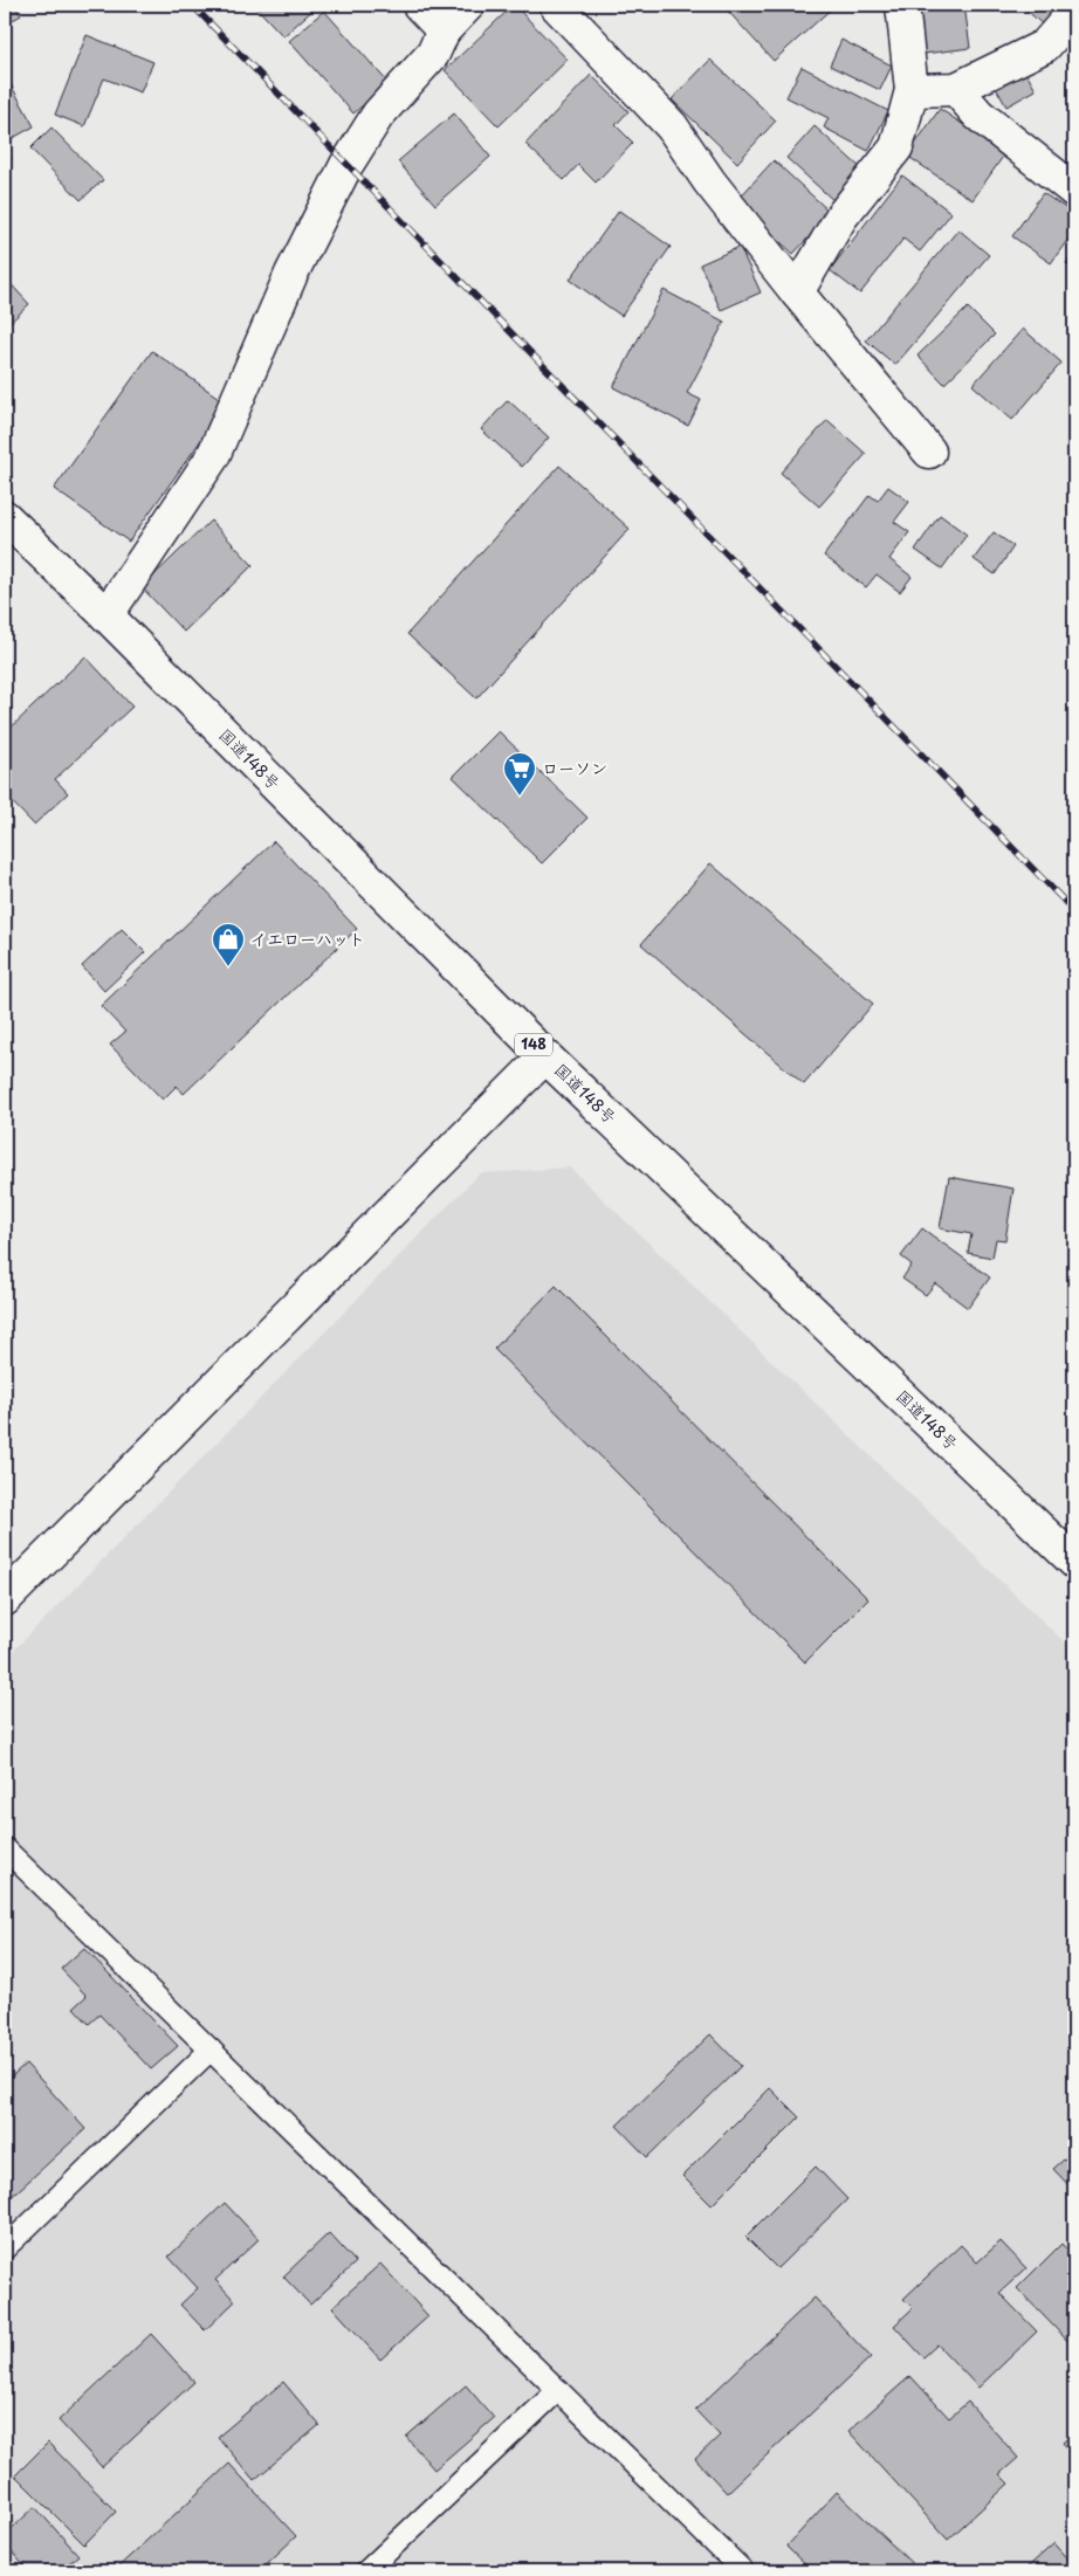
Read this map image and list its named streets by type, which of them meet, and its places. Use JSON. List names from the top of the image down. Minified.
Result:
{"streets":{"main road":["国道148号","148"]},"places":{"supermarket":["ローソン"],"shop":["イエローハット"]}}
